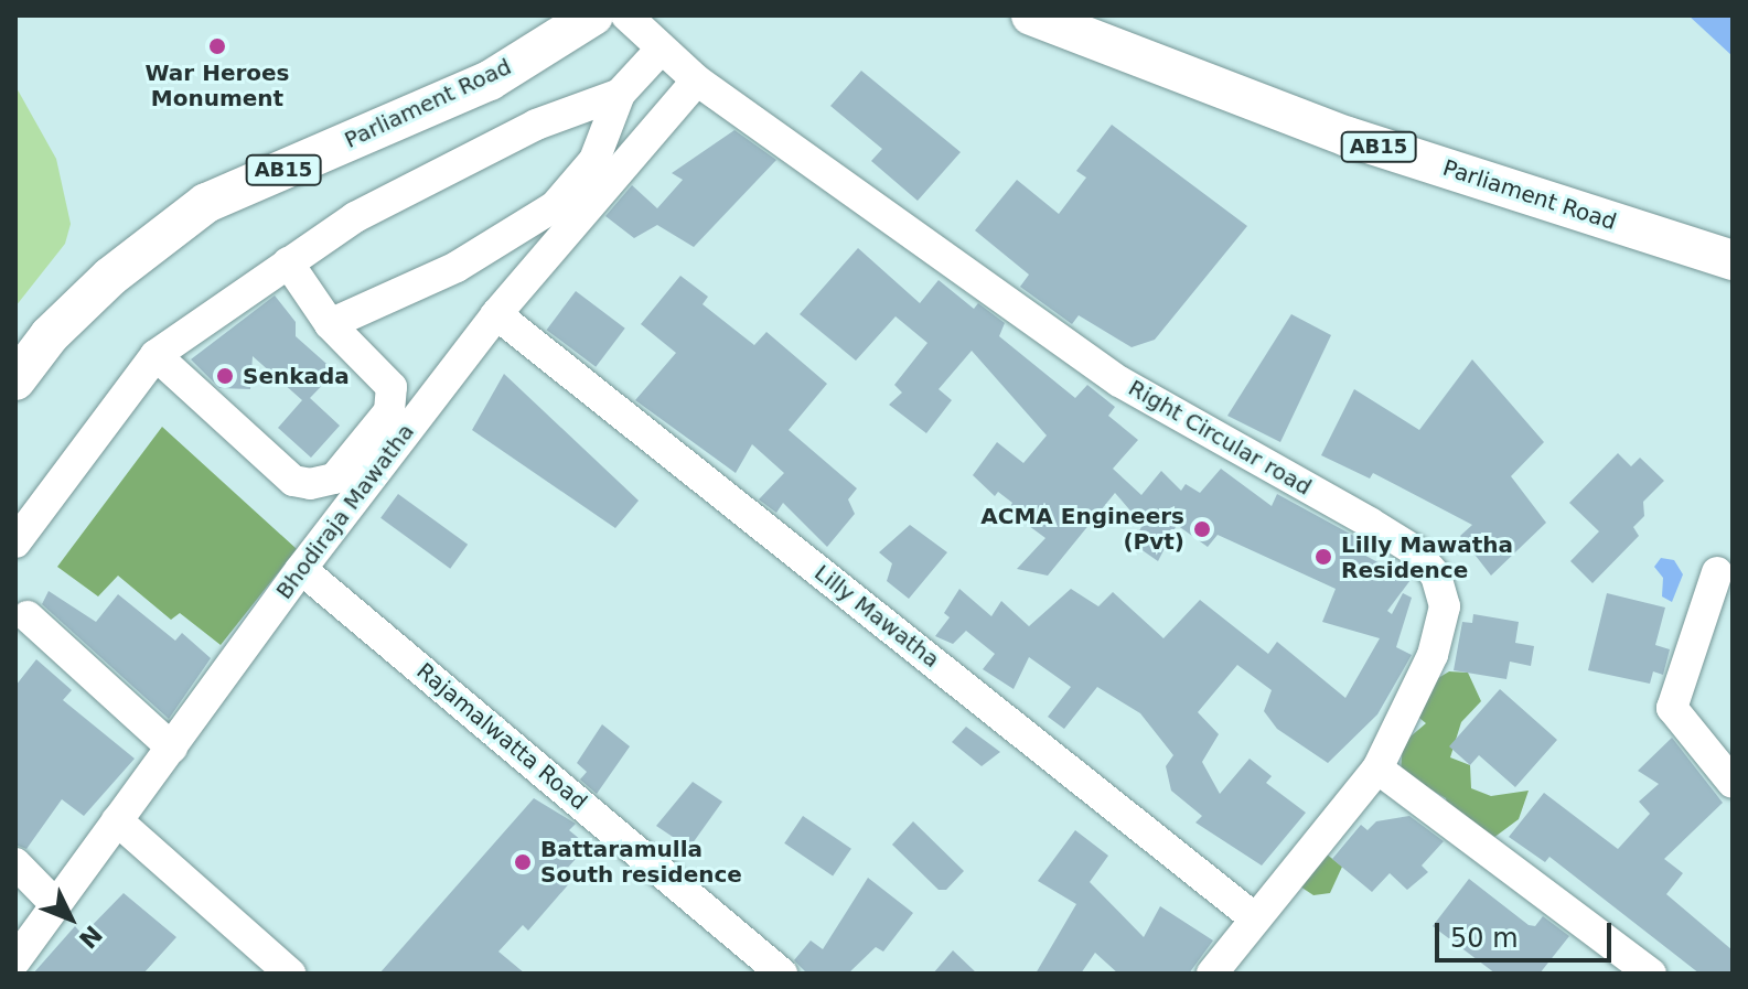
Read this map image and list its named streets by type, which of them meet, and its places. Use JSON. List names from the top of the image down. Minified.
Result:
{"streets":{"main road":["Parliament Road","AB15"],"street":["Right Circular road","Bhodiraja Mawatha","Lilly Mawatha","Rajamalwatta Road"]},"crossings":[["Right Circular road","Bhodiraja Mawatha"],["Right Circular road","Lilly Mawatha"],["Bhodiraja Mawatha","Lilly Mawatha"],["Bhodiraja Mawatha","Rajamalwatta Road"]],"places":["War Heroes Monument","Senkada","ACMA Engineers (Pvt)","Lilly Mawatha Residence","Battaramulla South residence"],"scale_bar":"50 m","north":"bottom right"}
